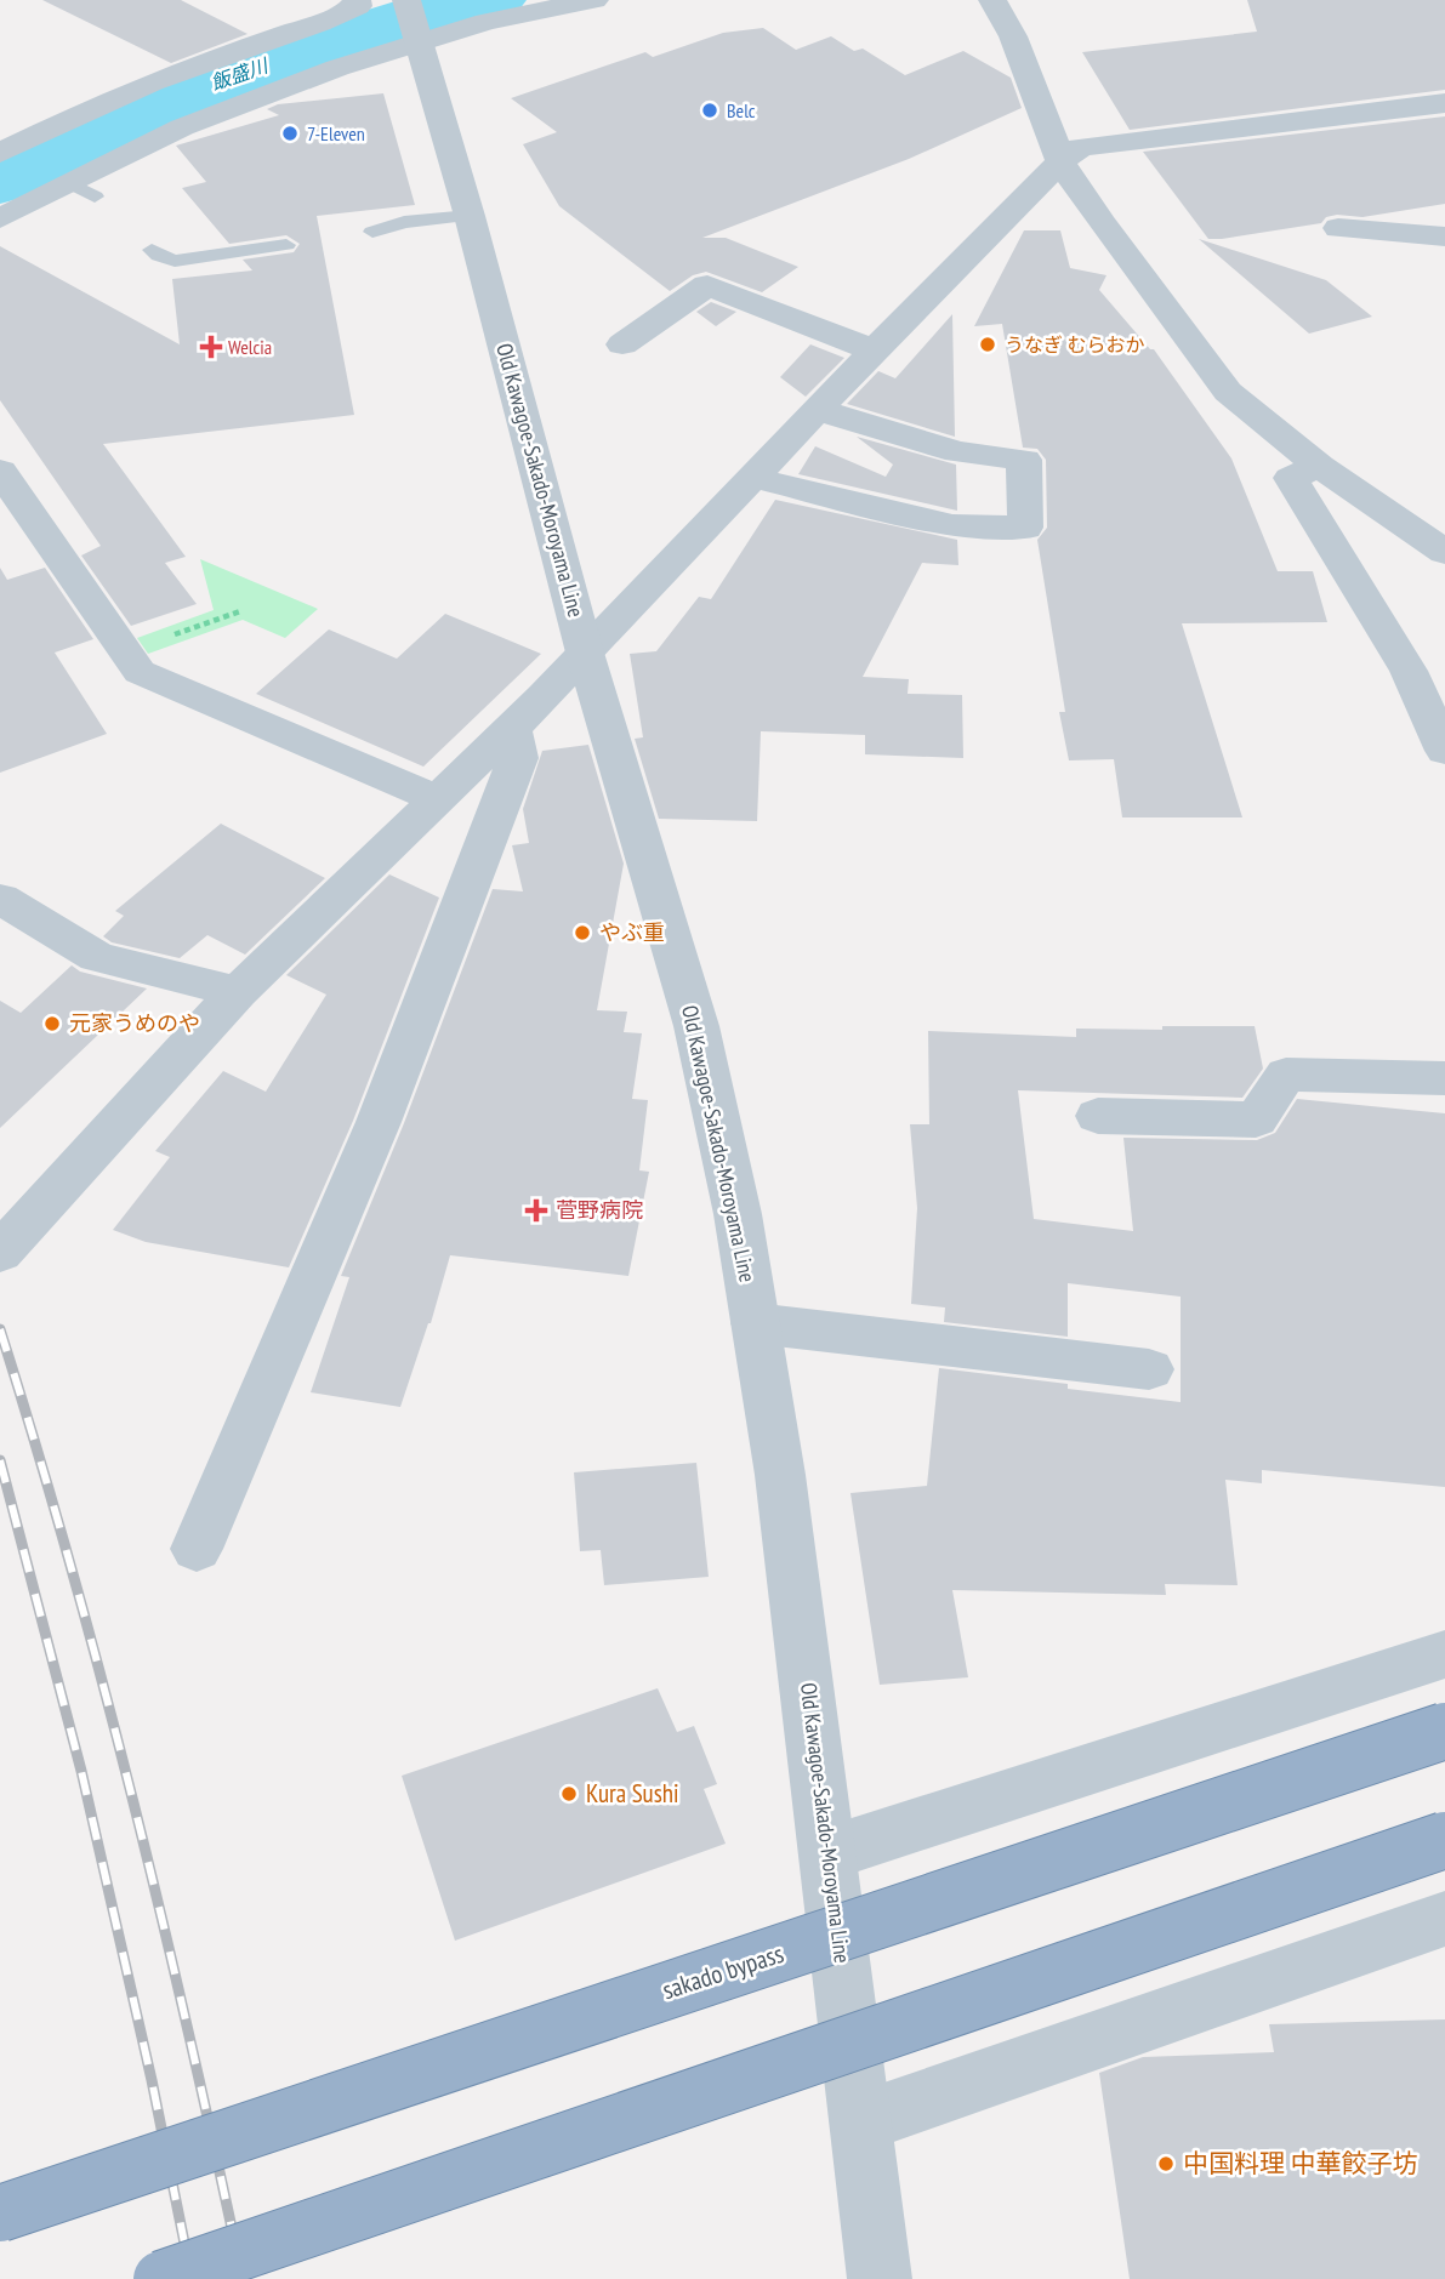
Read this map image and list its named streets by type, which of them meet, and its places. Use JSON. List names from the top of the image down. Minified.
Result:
{"streets":{"highway":["sakado bypass"],"street":["Old Kawagoe-Sakado-Moroyama Line"]},"water":["飯盛川"],"places":{"other":["Belc","7-Eleven","うなぎ むらおか","やぶ重","元家うめのや","Kura Sushi","中国料理 中華餃子坊"],"health":["Welcia","菅野病院"]}}
